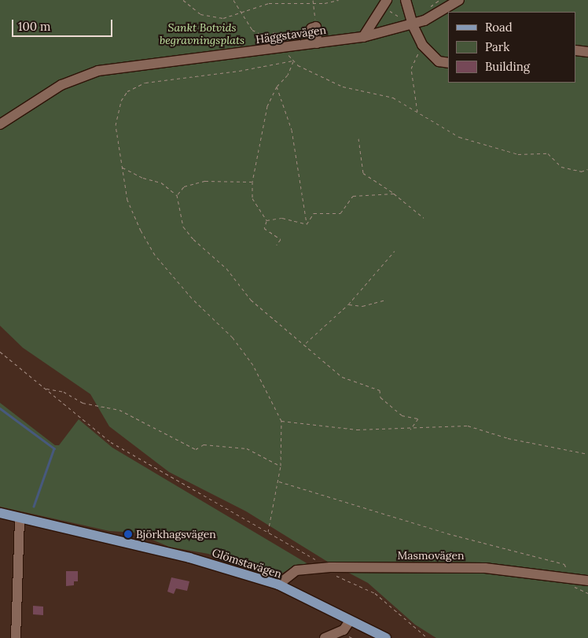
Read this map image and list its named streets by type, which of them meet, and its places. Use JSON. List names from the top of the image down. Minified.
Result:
{"streets":{"main road":["Glömstavägen"],"street":["Häggstavägen","Masmovägen"]},"crossings":[["Masmovägen","Glömstavägen"]],"parks":["Sankt Botvids begravningsplats"],"places":["Björkhagsvägen"],"legend":["Road","Park","Building"],"scale_bar":"100 m"}
